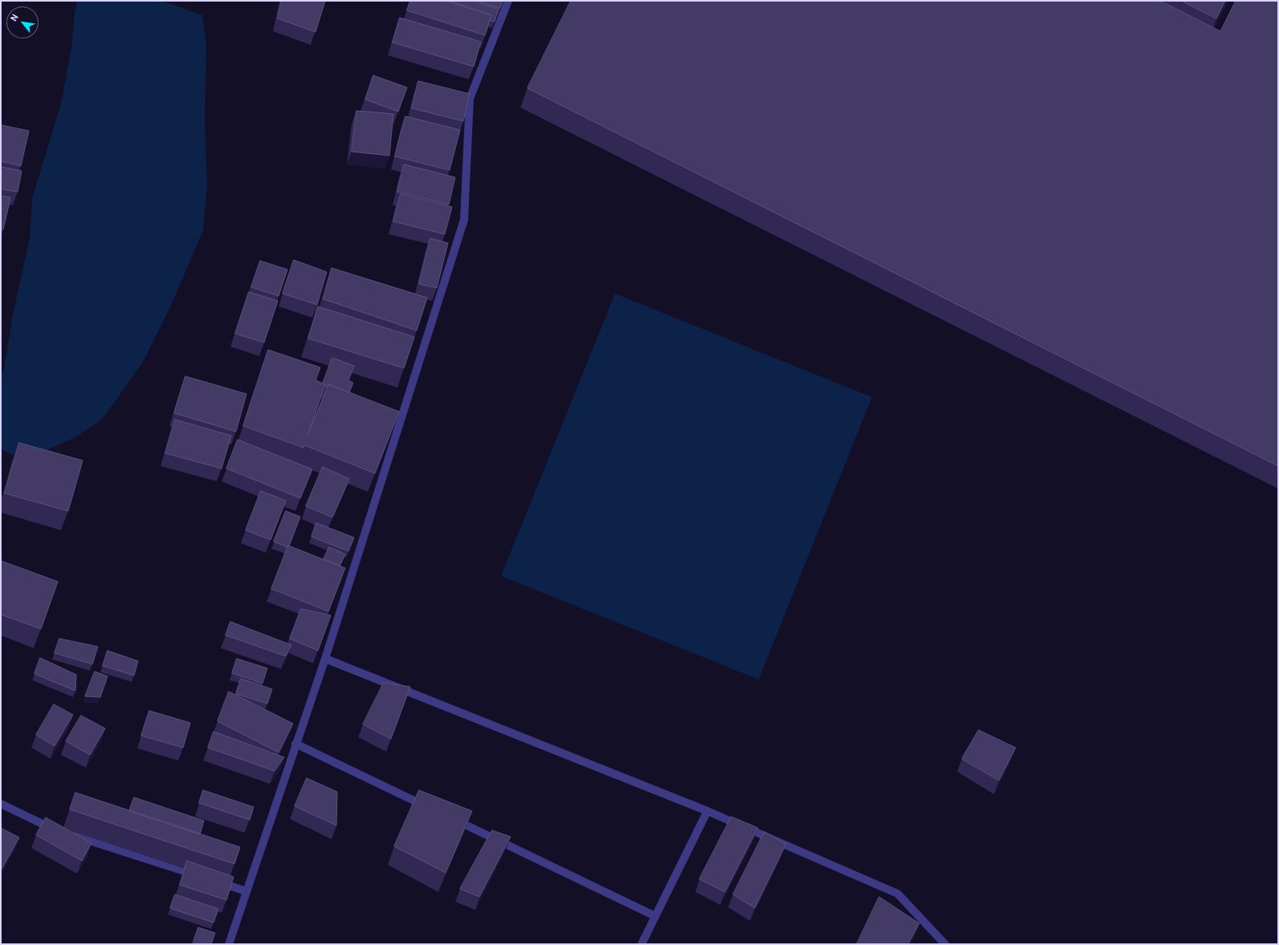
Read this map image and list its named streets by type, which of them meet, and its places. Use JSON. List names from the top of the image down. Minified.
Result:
{"north":"top left"}
